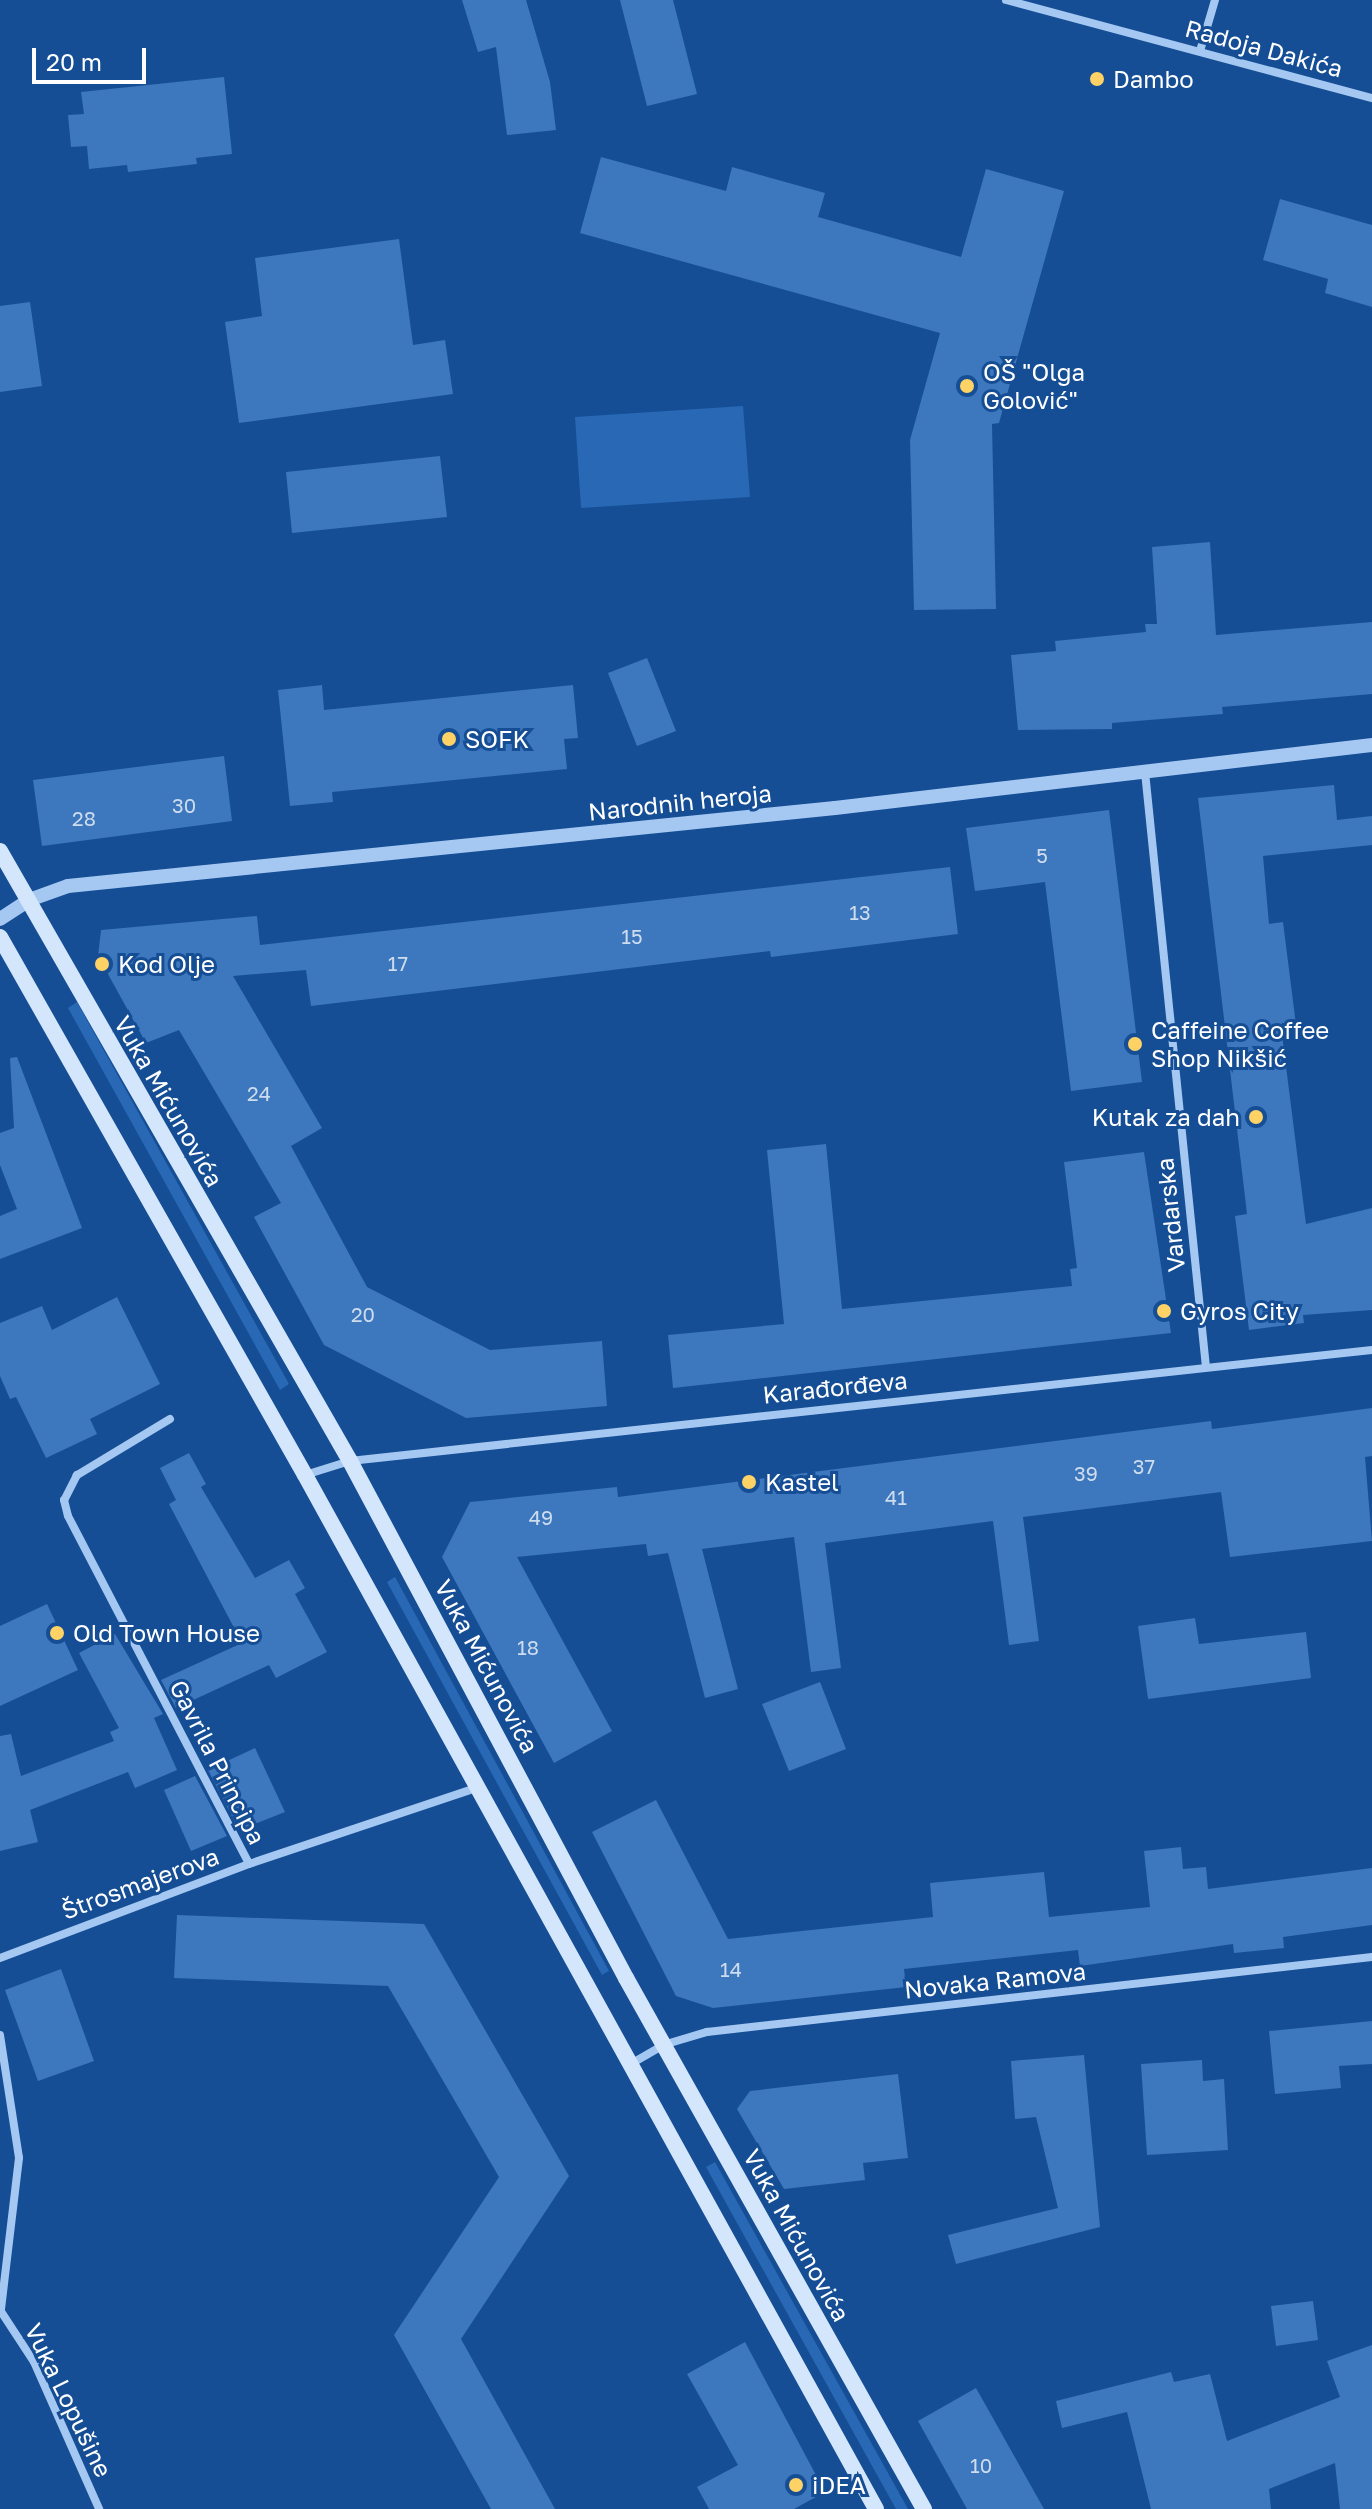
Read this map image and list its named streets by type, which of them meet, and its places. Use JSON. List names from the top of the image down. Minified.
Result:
{"streets":{"main road":["Vuka Mićunovića"],"street":["Radoja Dakića","Narodnih heroja","Vardarska","Karađorđeva","Gavrila Principa","Štrosmajerova","Novaka Ramova","Vuka Lopušine"]},"crossings":[["Narodnih heroja","Vuka Mićunovića"],["Narodnih heroja","Vardarska"],["Vuka Mićunovića","Karađorđeva"],["Vuka Mićunovića","Novaka Ramova"],["Vardarska","Karađorđeva"],["Gavrila Principa","Štrosmajerova"]],"places":["Dambo","OŠ \"Olga Golović\"","SOFK","Kod Olje","Caffeine Coffee Shop Nikšić","Kutak za dah","Gyros City","Kastel","Old Town House","iDEA"],"house_numbers":["30","28","5","13","15","17","24","20","37","39","41","49","18","14","10"],"scale_bar":"20 m"}
